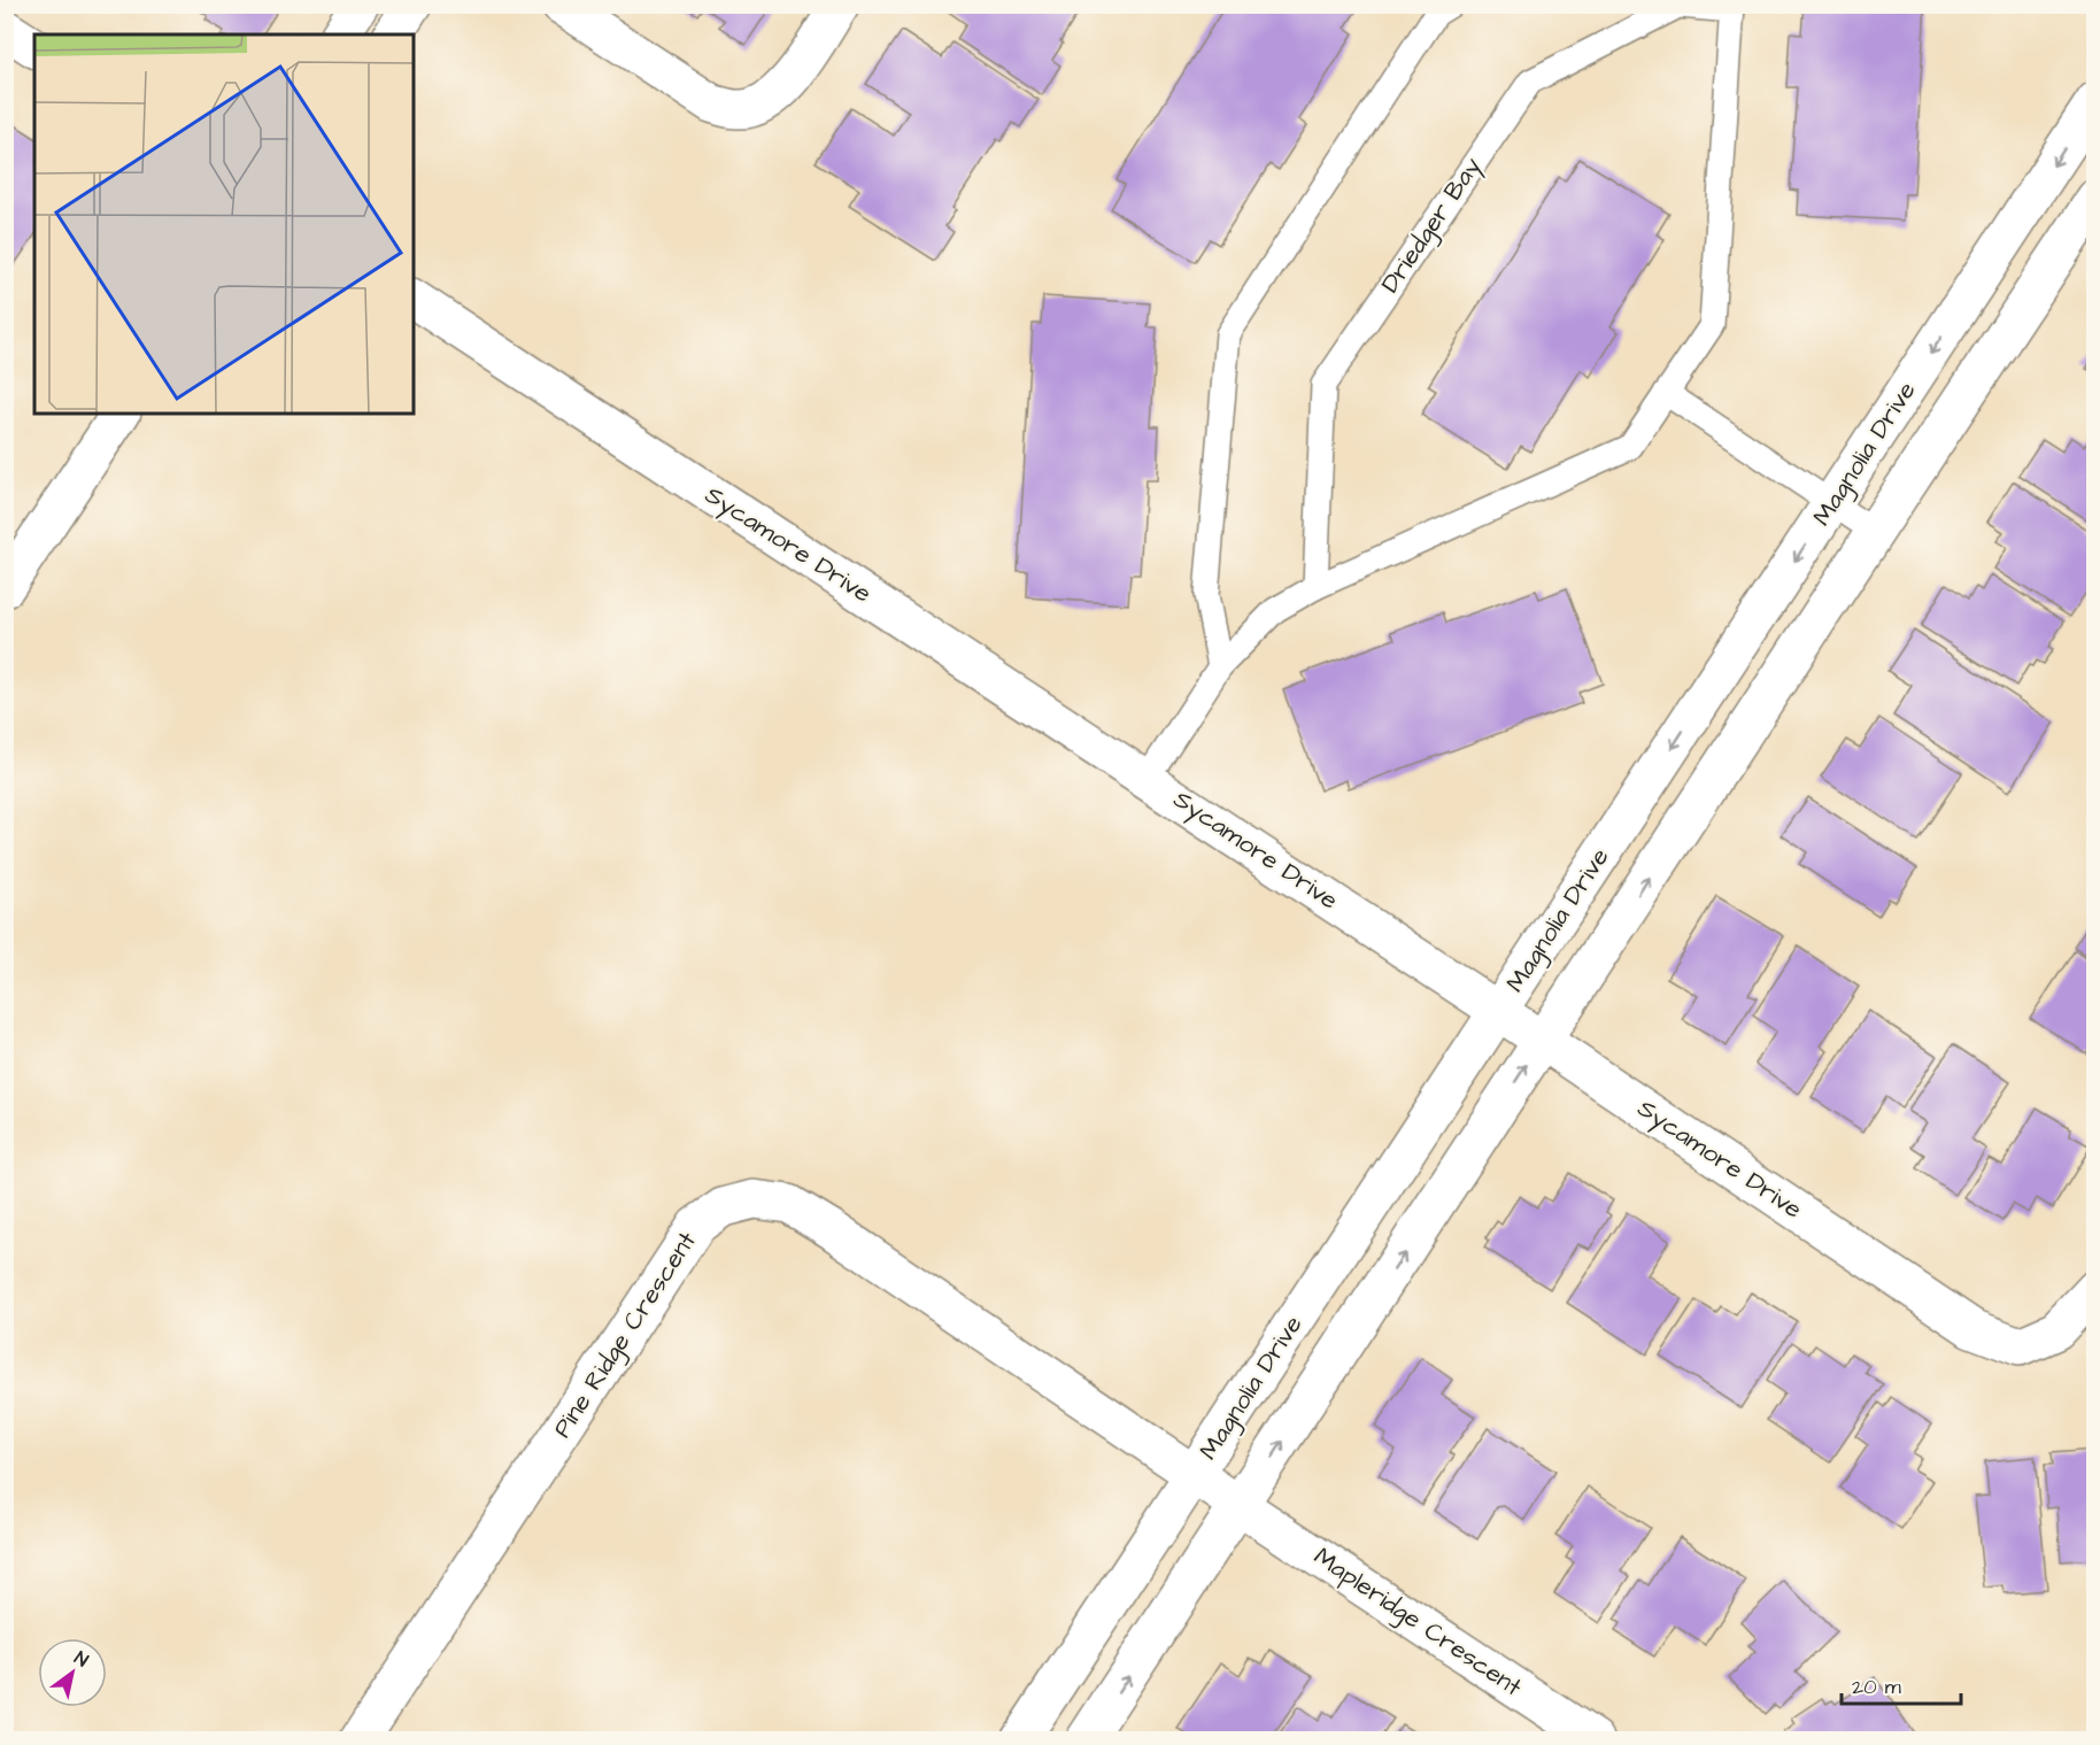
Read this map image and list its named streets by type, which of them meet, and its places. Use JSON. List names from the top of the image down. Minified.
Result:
{"streets":{"street":["Magnolia Drive","Sycamore Drive","Pine Ridge Crescent","Mapleridge Crescent"],"lane":["Driedger Bay"]},"crossings":[["Driedger Bay","Sycamore Drive"],["Magnolia Drive","Sycamore Drive"],["Magnolia Drive","Pine Ridge Crescent"],["Magnolia Drive","Mapleridge Crescent"],["Pine Ridge Crescent","Mapleridge Crescent"]],"scale_bar":"20 m","north":"top right"}
